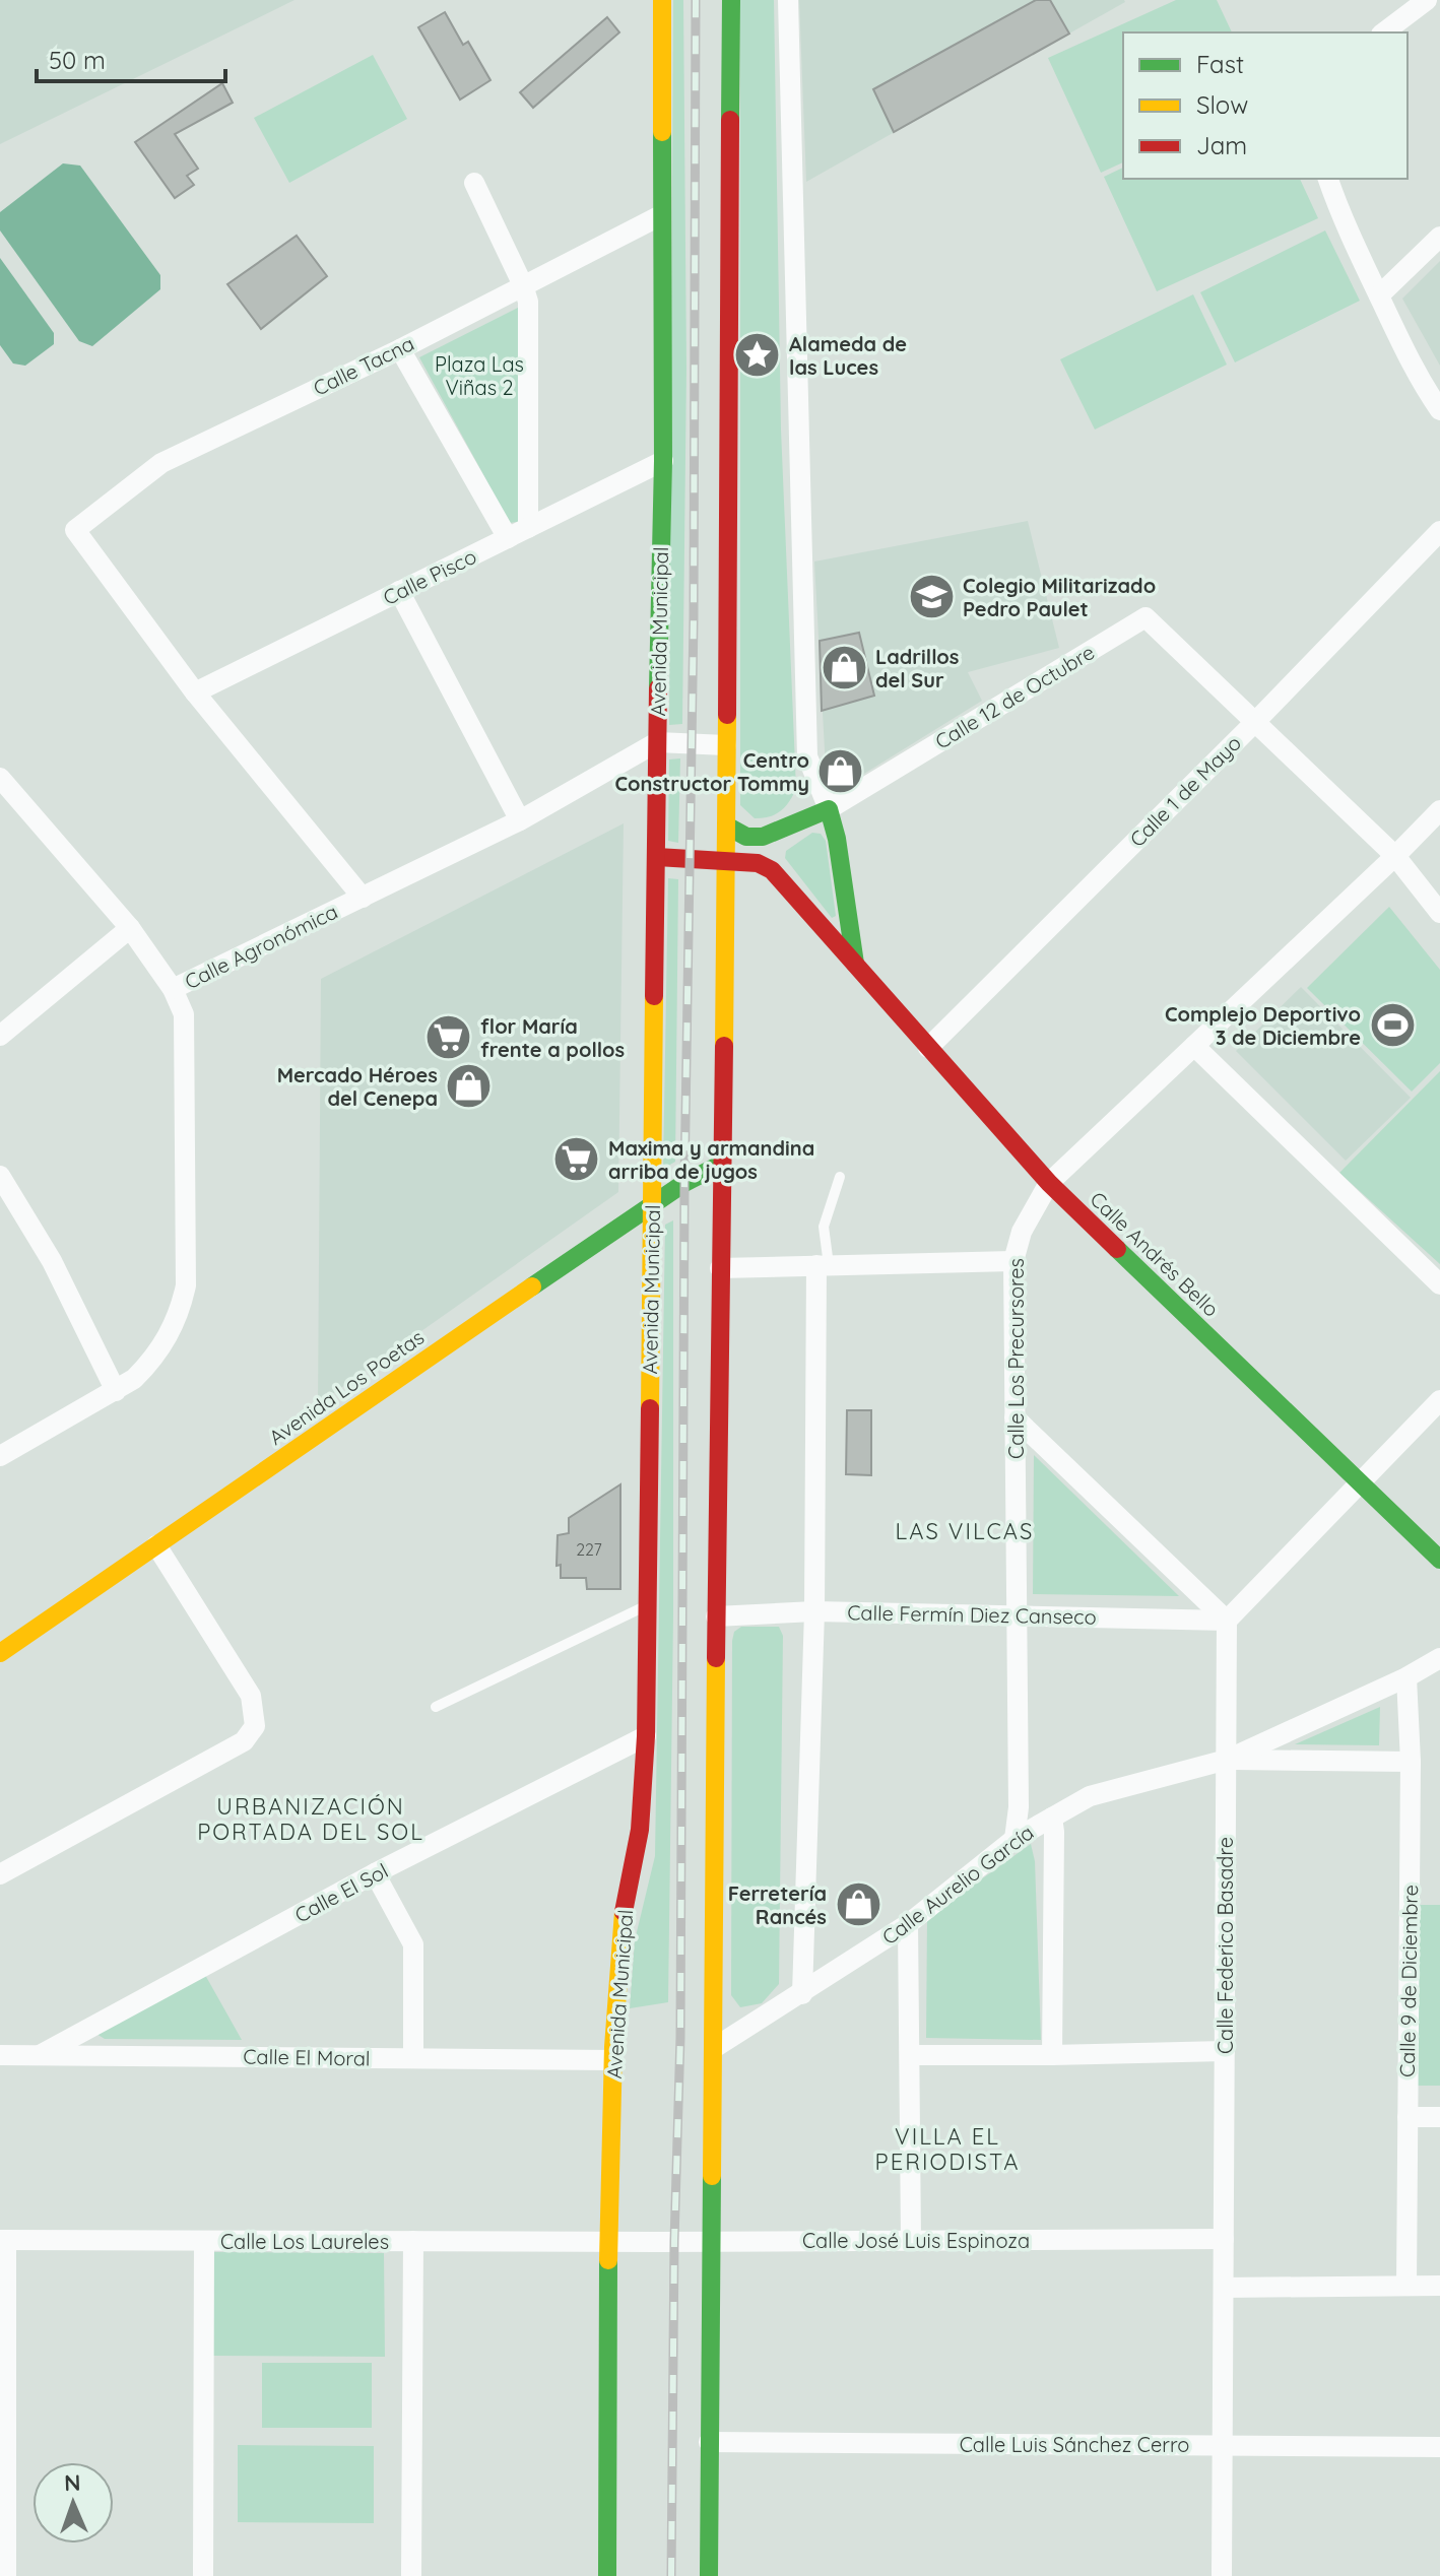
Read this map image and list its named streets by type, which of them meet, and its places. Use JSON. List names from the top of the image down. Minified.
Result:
{"streets":{"main road":["Avenida Municipal","Calle 12 de Octubre","Calle Andrés Bello","Avenida Los Poetas"],"street":["Calle Tacna","Calle Pisco","Calle 1 de Mayo","Calle Agronómica","Calle Los Precursores","Calle Fermín Diez Canseco","Calle Aurelio García","Calle El Sol","Calle Federico Basadre","Calle 9 de Diciembre","Calle El Moral","Calle José Luis Espinoza","Calle Los Laureles","Calle Luis Sánchez Cerro"]},"crossings":[["Calle Tacna","Calle Pisco"],["Calle Tacna","Avenida Municipal"],["Calle Pisco","Avenida Municipal"],["Avenida Municipal","Calle Agronómica"],["Avenida Municipal","Calle Andrés Bello"],["Avenida Municipal","Avenida Los Poetas"],["Avenida Municipal","Calle El Sol"],["Avenida Municipal","Calle El Moral"],["Avenida Municipal","Calle José Luis Espinoza"],["Avenida Municipal","Calle Los Laureles"],["Calle 12 de Octubre","Calle 1 de Mayo"],["Calle 12 de Octubre","Calle Los Precursores"],["Calle 1 de Mayo","Calle Andrés Bello"],["Calle Andrés Bello","Calle Los Precursores"],["Calle Los Precursores","Calle Fermín Diez Canseco"],["Calle Los Precursores","Calle Aurelio García"],["Calle Fermín Diez Canseco","Calle Federico Basadre"],["Calle Aurelio García","Calle Federico Basadre"],["Calle Aurelio García","Calle 9 de Diciembre"],["Calle El Sol","Calle El Moral"],["Calle Federico Basadre","Calle José Luis Espinoza"],["Calle Federico Basadre","Calle Luis Sánchez Cerro"],["Calle José Luis Espinoza","Calle Los Laureles"]],"districts":["LAS VILCAS","URBANIZACIÓN PORTADA DEL SOL","VILLA EL PERIODISTA"],"parks":["Plaza Las Viñas 2"],"places":{"place":["Alameda de las Luces"],"school or university":["Colegio Militarizado Pedro Paulet"],"shop":["Ladrillos del Sur","Centro Constructor Tommy","Mercado Héroes del Cenepa","Ferretería Rancés"],"sports":["Complejo Deportivo 3 de Diciembre"],"supermarket":["flor María frente a pollos","Maxima y armandina arriba de jugos"]},"house_numbers":["227"],"legend":["Fast","Slow","Jam"],"scale_bar":"50 m","north":"top"}
